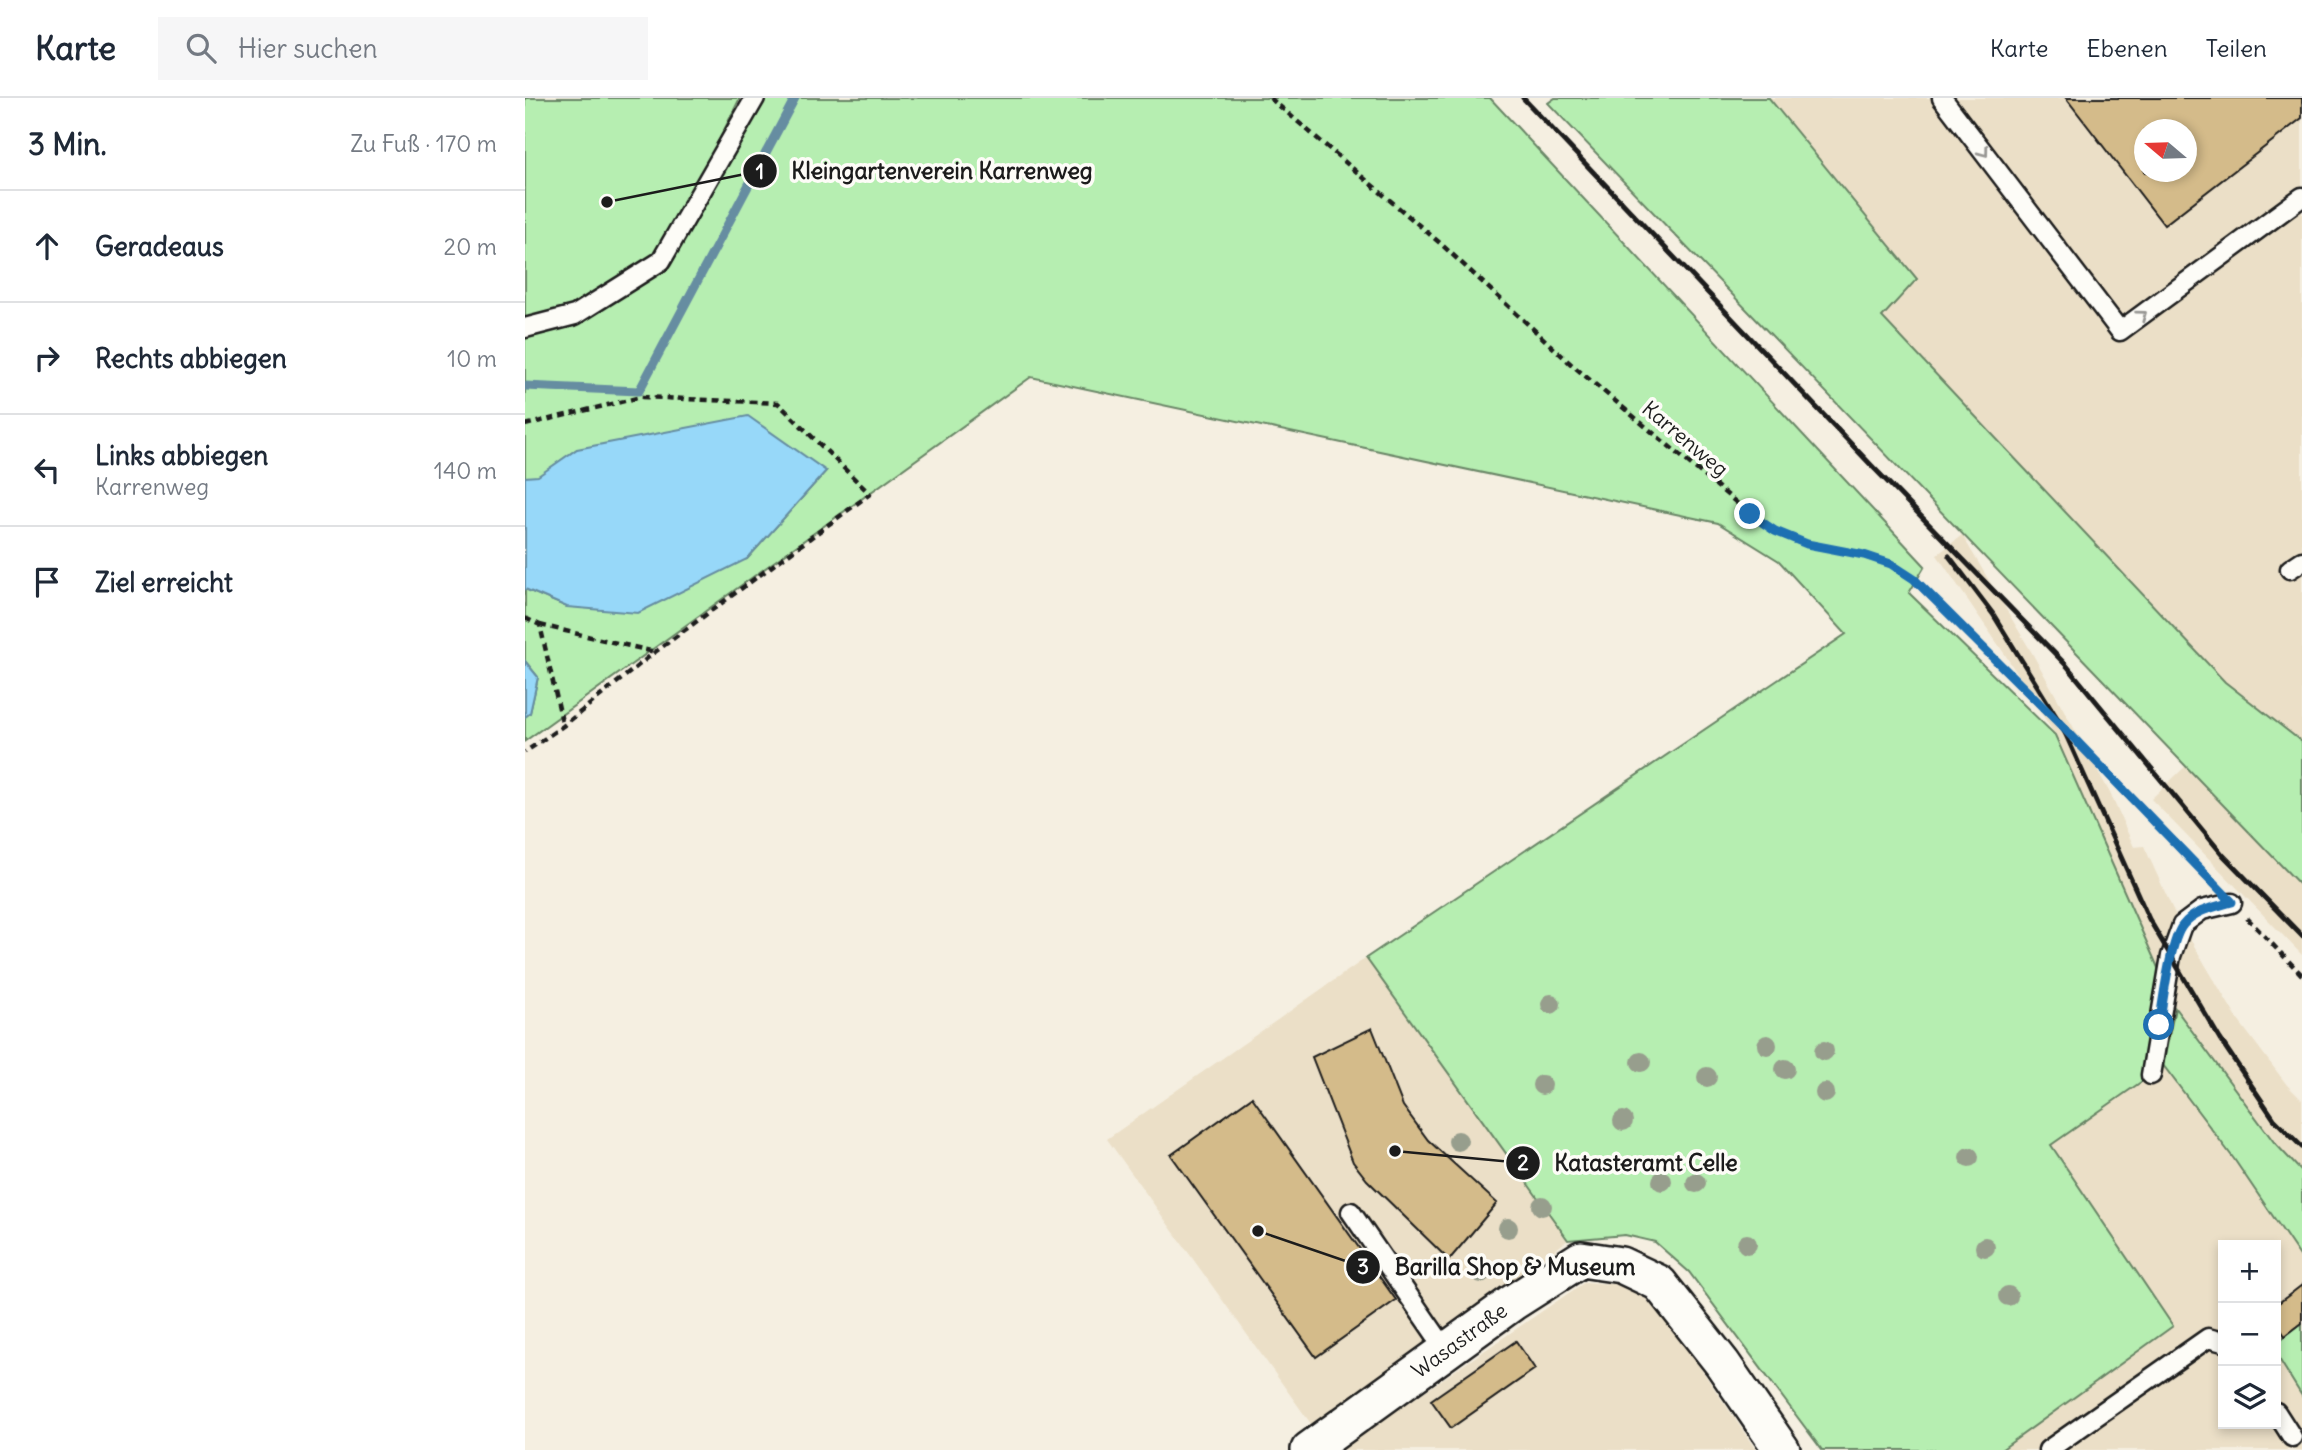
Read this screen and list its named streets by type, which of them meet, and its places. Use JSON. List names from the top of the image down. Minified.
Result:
{"streets":{"street":["Wasastraße"],"path":["Karrenweg"]},"places":["Kleingartenverein Karrenweg","Katasteramt Celle","Barilla Shop & Museum"],"north":"left","page":{"header":"Karte","search":"Hier suchen","nav":["Karte","Ebenen","Teilen"],"heading":["3 Min.","Zu Fuß · 170 m"],"list":[["Geradeaus","20 m"],["Rechts abbiegen","10 m"],["Links abbiegen","Karrenweg","140 m"],"Ziel erreicht"],"map_buttons":["+","−"]}}
